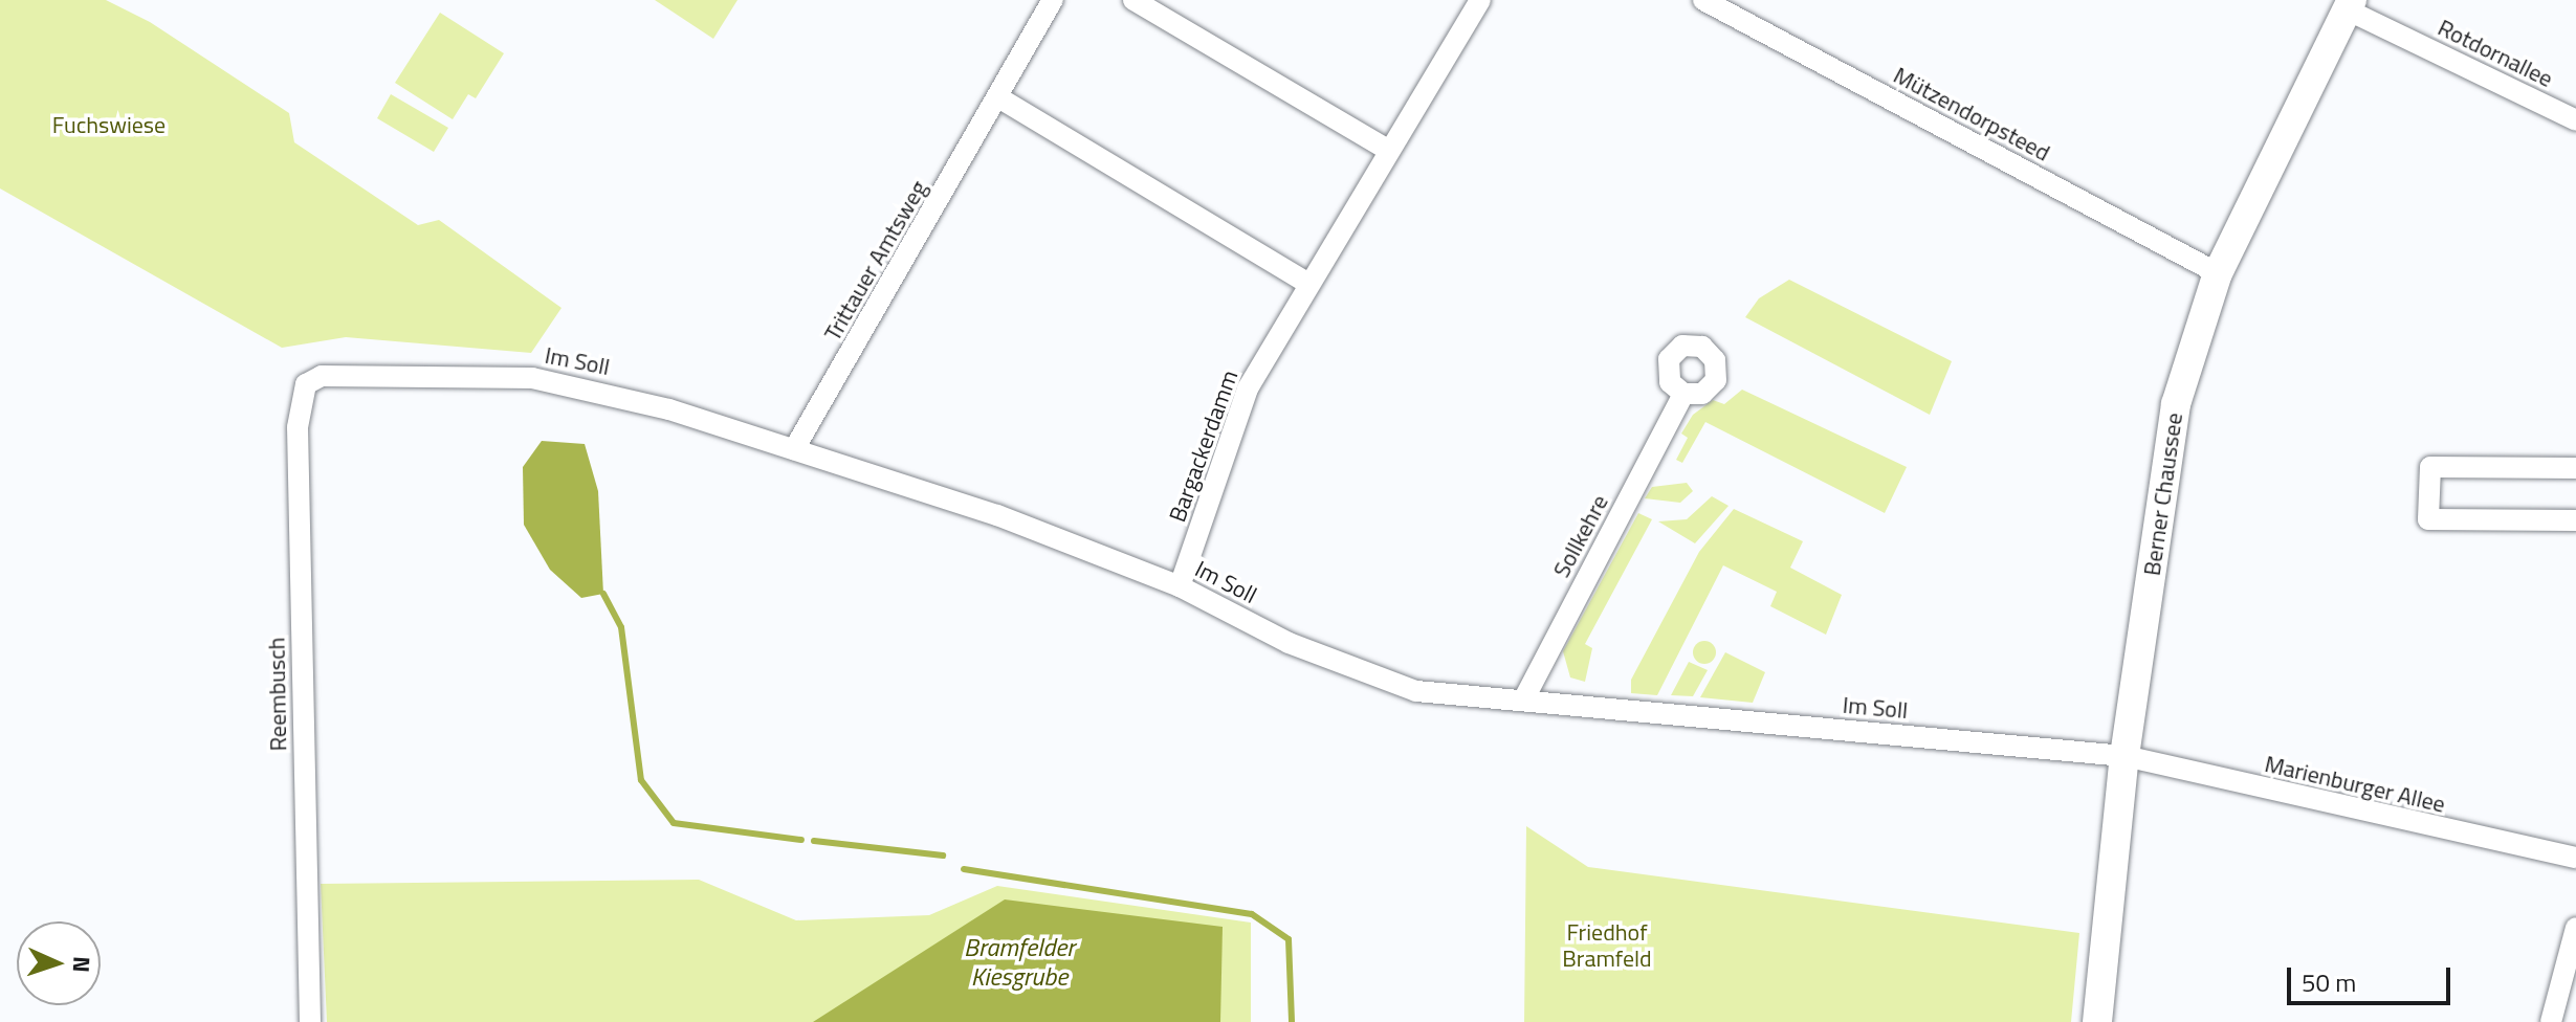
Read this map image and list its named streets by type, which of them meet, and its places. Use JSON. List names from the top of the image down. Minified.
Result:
{"streets":{"street":["Rotdornallee","Mützendorpsteed","Trittauer Amtsweg","Im Soll","Bargackerdamm","Berner Chaussee","Sollkehre","Reembusch","Marienburger Allee"]},"crossings":[["Rotdornallee","Berner Chaussee"],["Mützendorpsteed","Berner Chaussee"],["Trittauer Amtsweg","Im Soll"],["Im Soll","Bargackerdamm"],["Im Soll","Berner Chaussee"],["Im Soll","Sollkehre"],["Im Soll","Reembusch"],["Im Soll","Marienburger Allee"],["Berner Chaussee","Marienburger Allee"]],"water":["Bramfelder Kiesgrube"],"parks":["Fuchswiese","Friedhof Bramfeld"],"scale_bar":"50 m","north":"right"}
